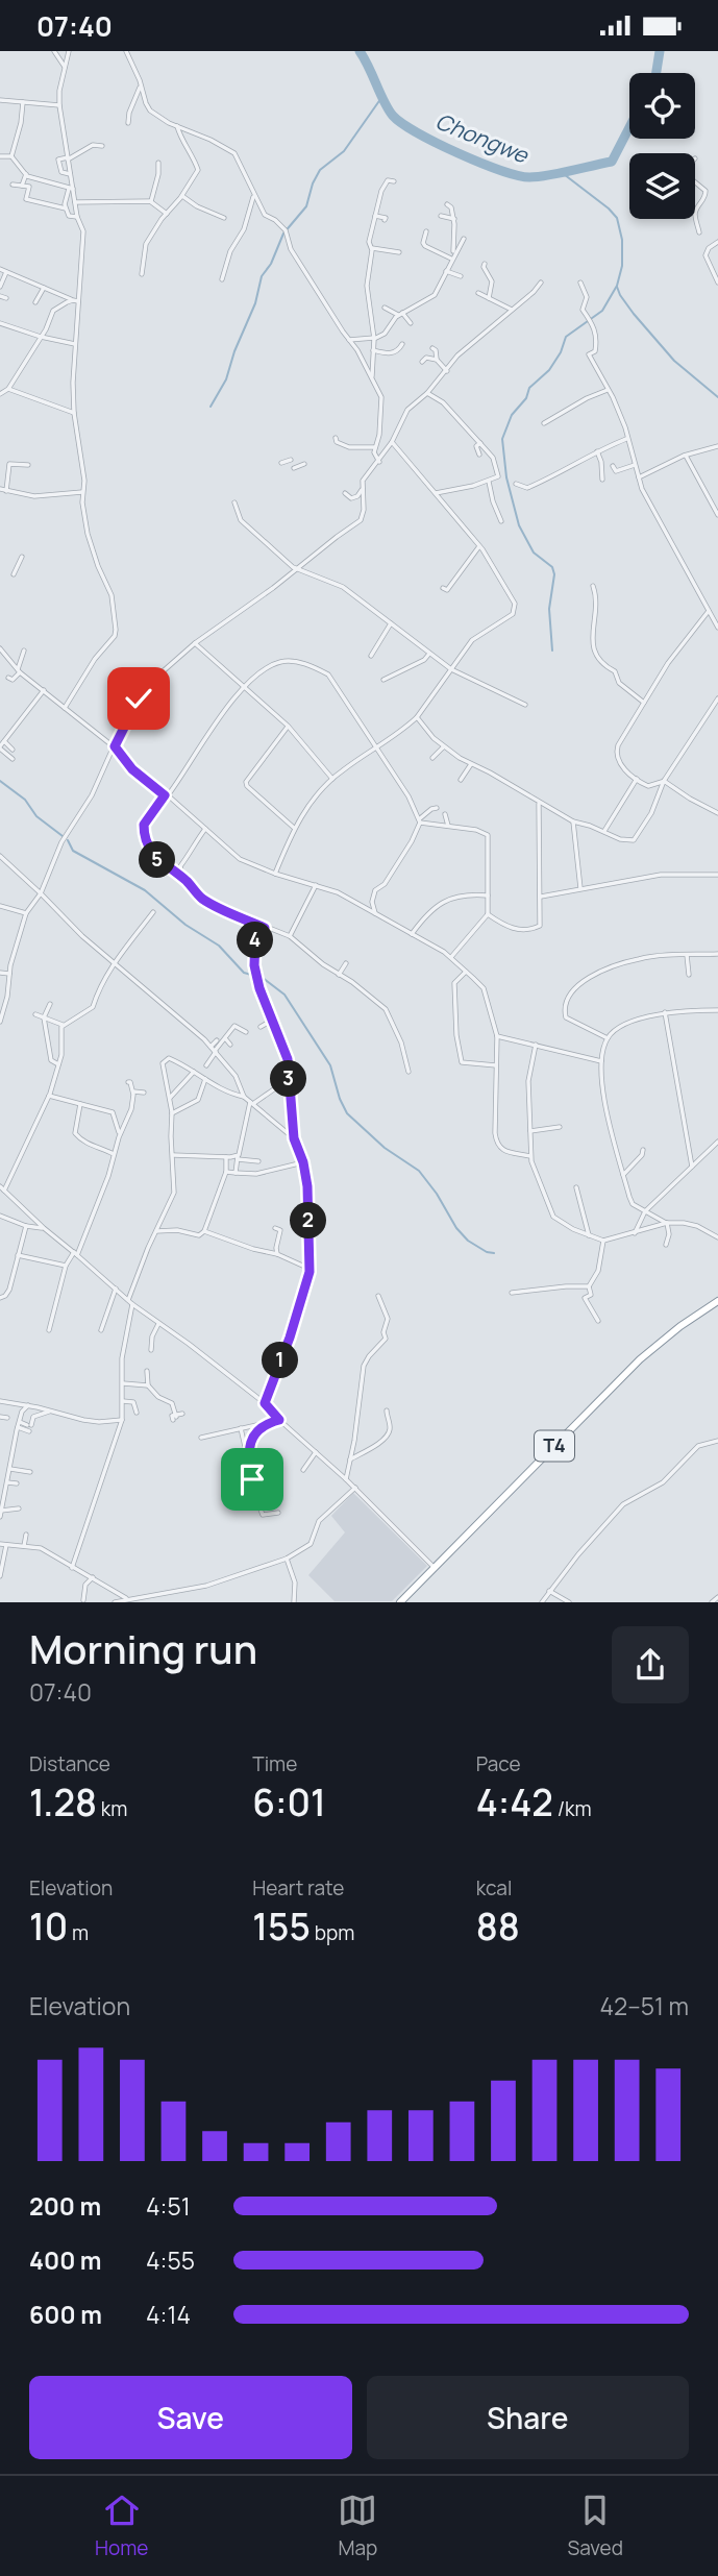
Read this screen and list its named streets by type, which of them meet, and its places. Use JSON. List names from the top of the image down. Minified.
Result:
{"streets":{"highway":["T4"]},"water":["Chongwe"],"page":{"status":"07:40","pins":["5","4","3","2","1"],"heading":["Morning run","07:40"],"stats":[["Distance","1.28 km"],["Time","6:01"],["Pace","4:42 /km"],["Elevation","10 m"],["Heart rate","155 bpm"],["kcal","88"]],"chart":["Elevation","42–51 m"],"list":[{"name":"200 m","note":"4:51"},{"name":"400 m","note":"4:55"},{"name":"600 m","note":"4:14"}],"buttons":["Save","Share"],"tabs":["Home","Map","Saved"]}}
